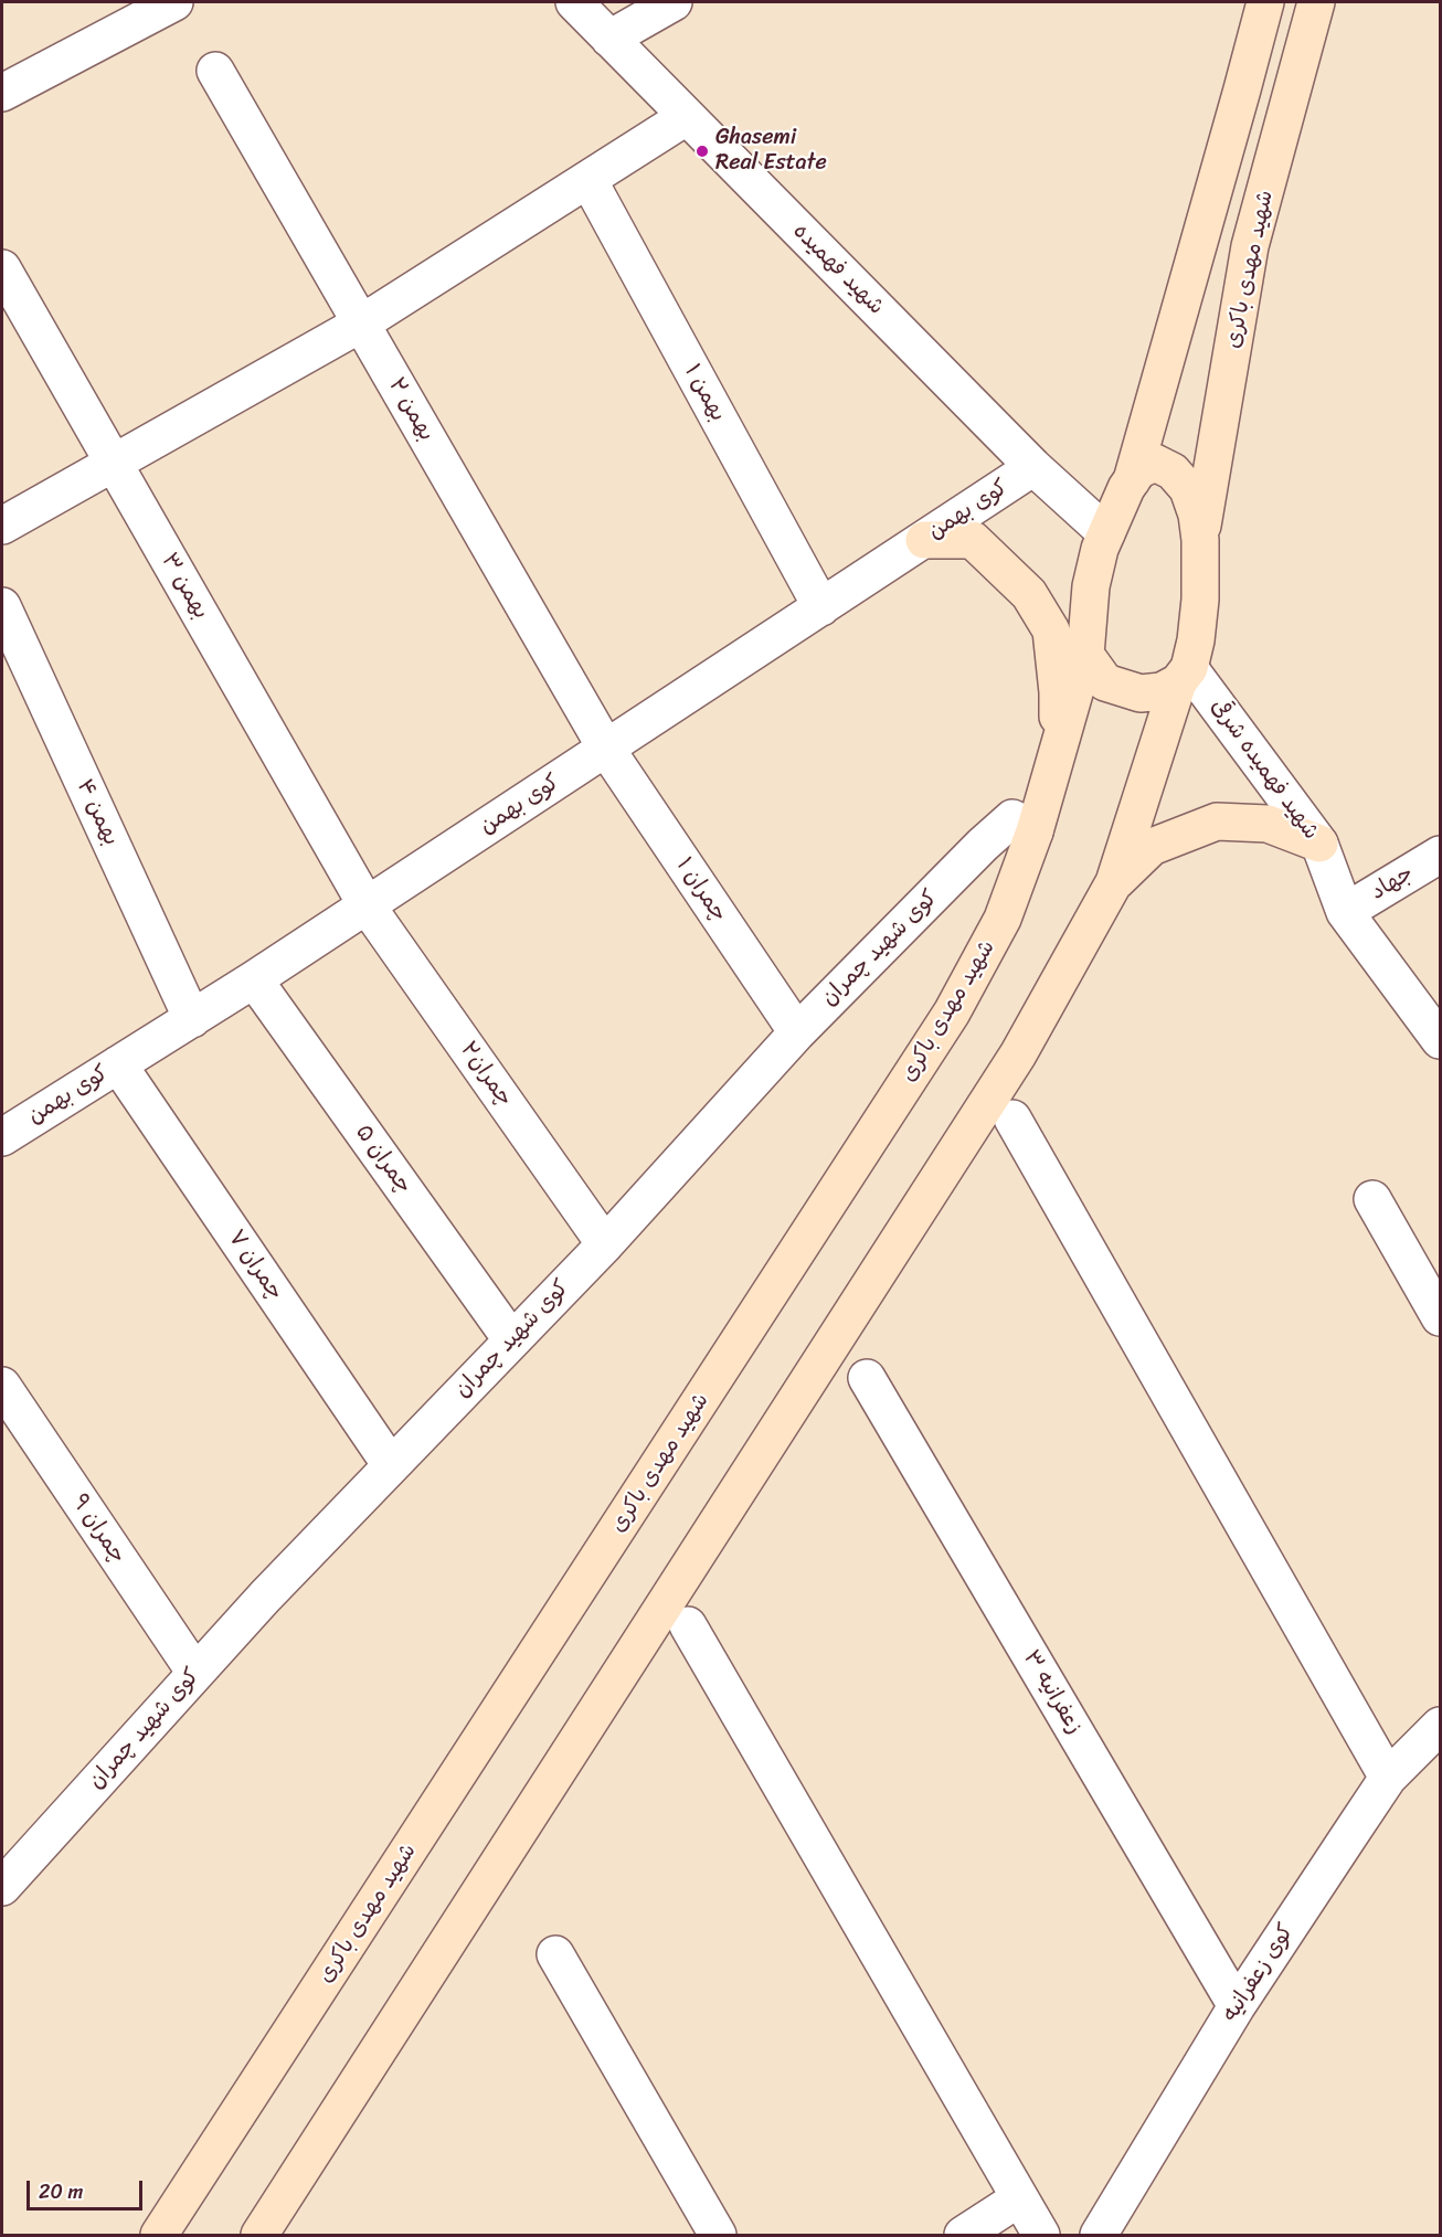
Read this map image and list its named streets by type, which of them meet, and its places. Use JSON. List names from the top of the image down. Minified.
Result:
{"streets":{"main road":["شهید مهدی باکری"],"street":["شهید فهمیده","بهمن ۱","بهمن ۲","کوی بهمن","بهمن ۳","شهید فهمیده شرقی","بهمن ۴","جهاد","چمران ۱","کوی شهید چمران","چمران۲","چمران ۵","چمران ۷","چمران ۹","زعفرانیه ۳","کوی زعفرانیه"]},"crossings":[["شهید فهمیده","شهید مهدی باکری"],["شهید فهمیده","کوی بهمن"],["شهید مهدی باکری","کوی شهید چمران"],["بهمن ۱","کوی بهمن"],["بهمن ۲","کوی بهمن"],["بهمن ۲","چمران ۱"],["کوی بهمن","بهمن ۳"],["کوی بهمن","بهمن ۴"],["کوی بهمن","چمران ۱"],["کوی بهمن","چمران۲"],["کوی بهمن","چمران ۵"],["کوی بهمن","چمران ۷"],["بهمن ۳","چمران۲"],["شهید فهمیده شرقی","جهاد"],["چمران ۱","کوی شهید چمران"],["کوی شهید چمران","چمران۲"],["کوی شهید چمران","چمران ۵"],["کوی شهید چمران","چمران ۷"],["کوی شهید چمران","چمران ۹"],["زعفرانیه ۳","کوی زعفرانیه"]],"places":["Ghasemi Real Estate"],"scale_bar":"20 m"}
